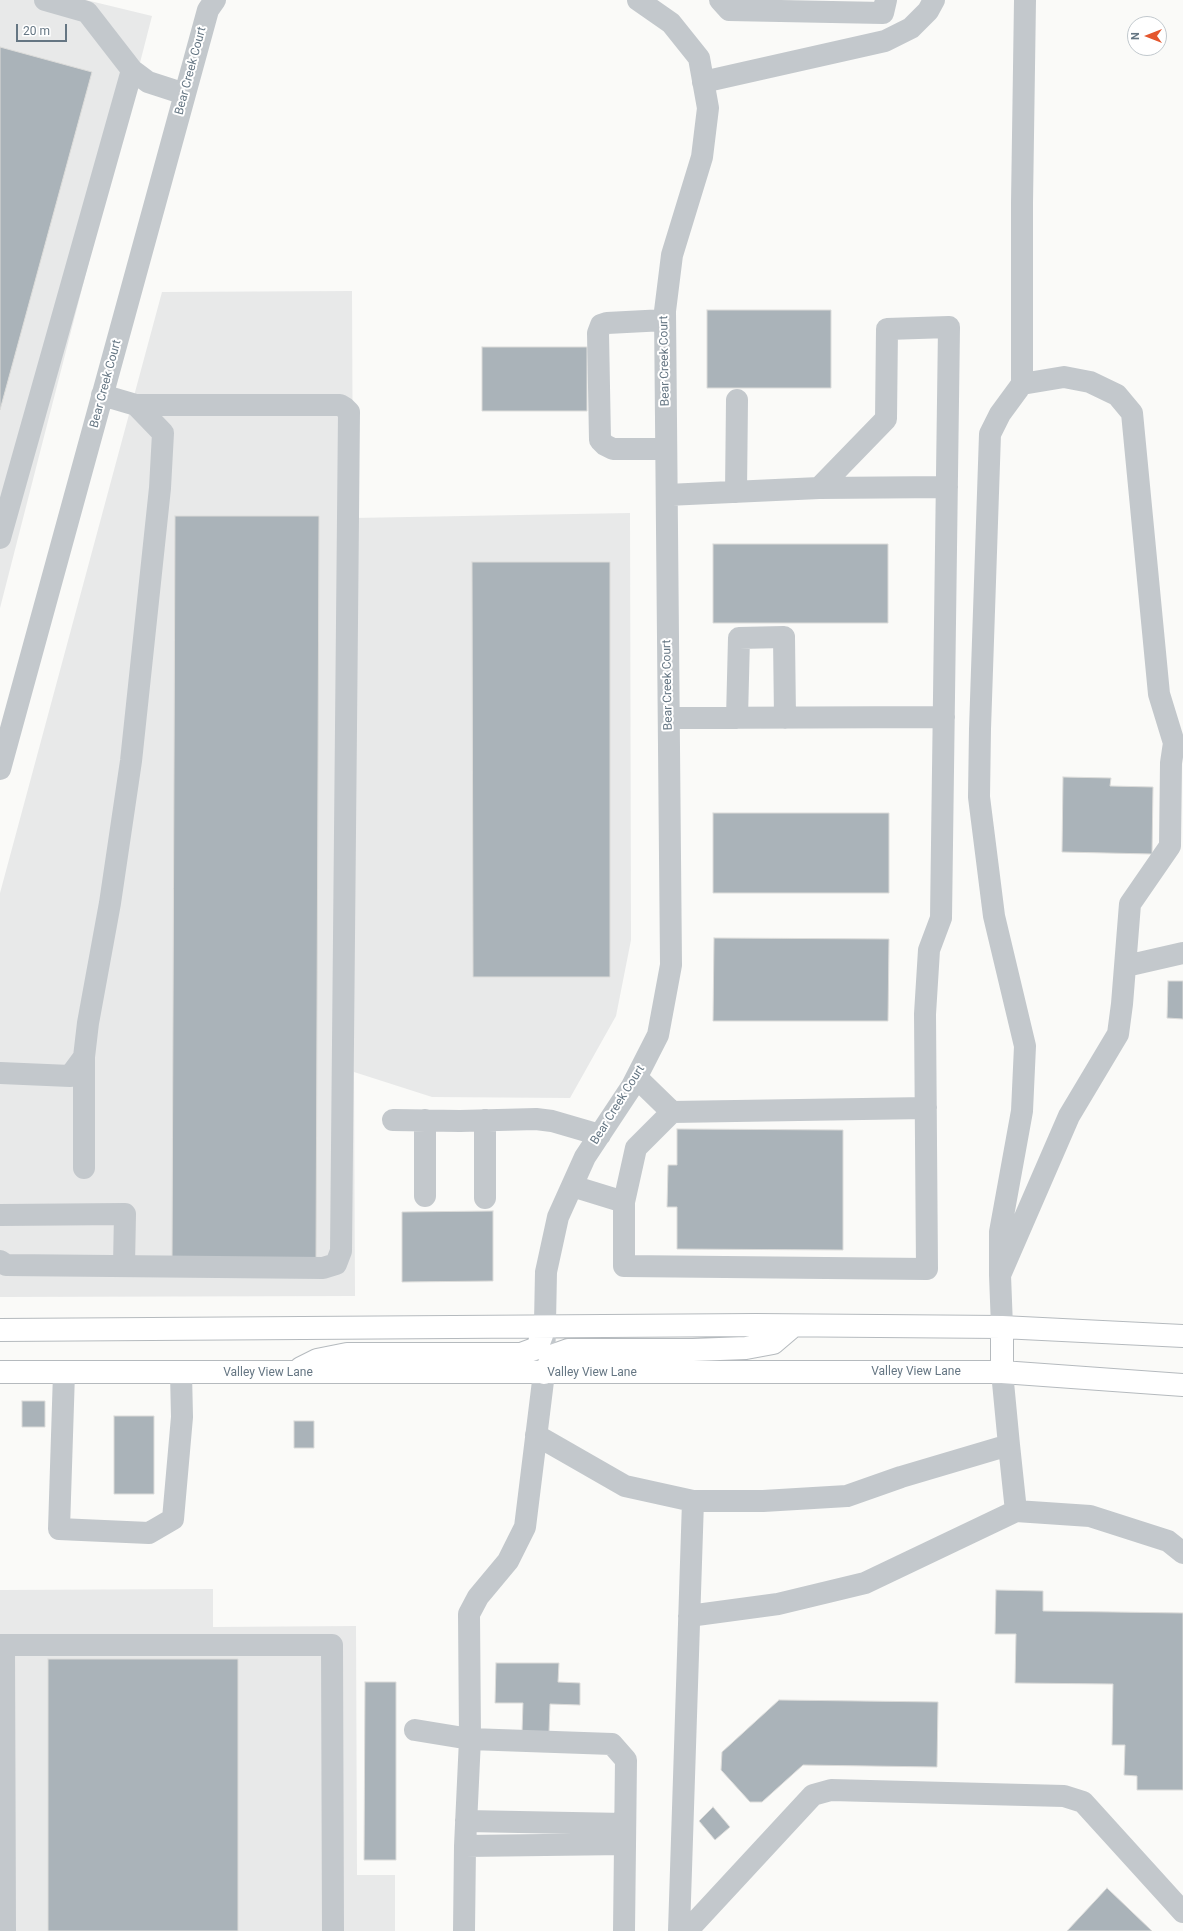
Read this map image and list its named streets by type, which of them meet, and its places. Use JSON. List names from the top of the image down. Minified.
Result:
{"streets":{"main road":["Valley View Lane"],"street":["Bear Creek Court"]},"crossings":[["Bear Creek Court","Valley View Lane"]],"scale_bar":"20 m","north":"left"}
